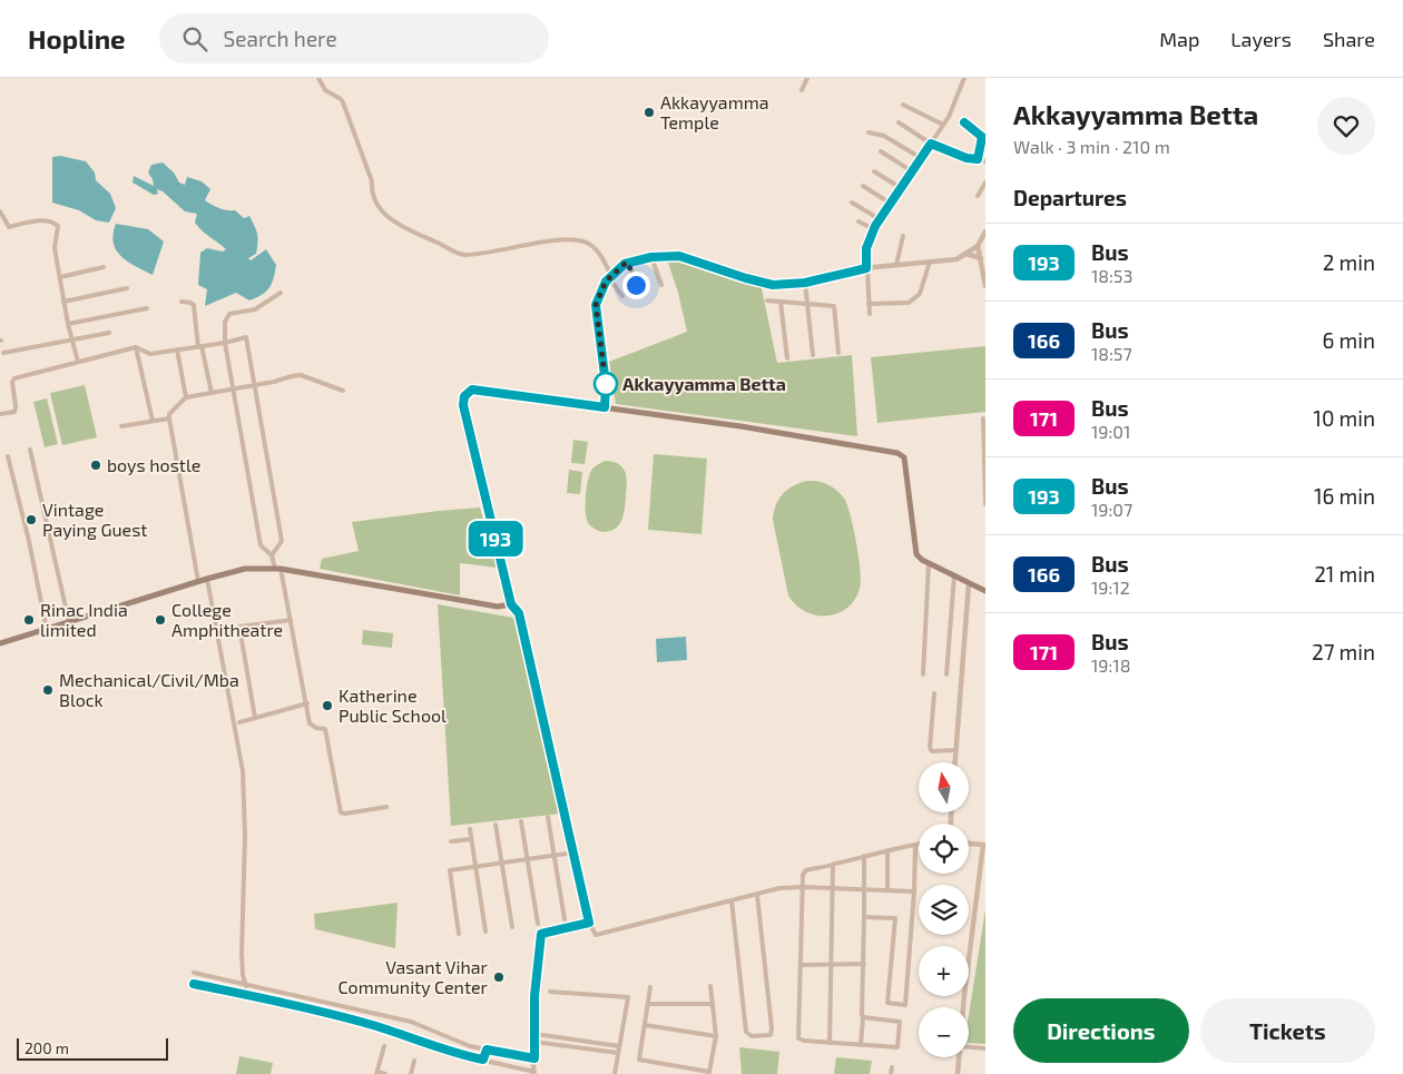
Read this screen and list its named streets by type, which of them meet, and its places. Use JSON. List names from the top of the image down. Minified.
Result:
{"places":["Akkayyamma Temple","Akkayyamma Betta","boys hostle","Vintage Paying Guest","Rinac India limited","College Amphitheatre","Mechanical/Civil/Mba Block","Katherine Public School","Vasant Vihar Community Center"],"lines":["bus line 193"],"scale_bar":"200 m","north":"top","page":{"header":"Hopline","search":"Search here","nav":["Map","Layers","Share"],"on_map":"193","heading":[["Akkayyamma Betta","Walk · 3 min · 210 m"],"Departures"],"list":[{"mark":"193","name":"Bus","note":"18:53","value":"2 min"},{"mark":"166","name":"Bus","note":"18:57","value":"6 min"},{"mark":"171","name":"Bus","note":"19:01","value":"10 min"},{"mark":"193","name":"Bus","note":"19:07","value":"16 min"},{"mark":"166","name":"Bus","note":"19:12","value":"21 min"},{"mark":"171","name":"Bus","note":"19:18","value":"27 min"}],"map_buttons":["+","−"],"buttons":["Directions","Tickets"],"scale":"200 m"}}
